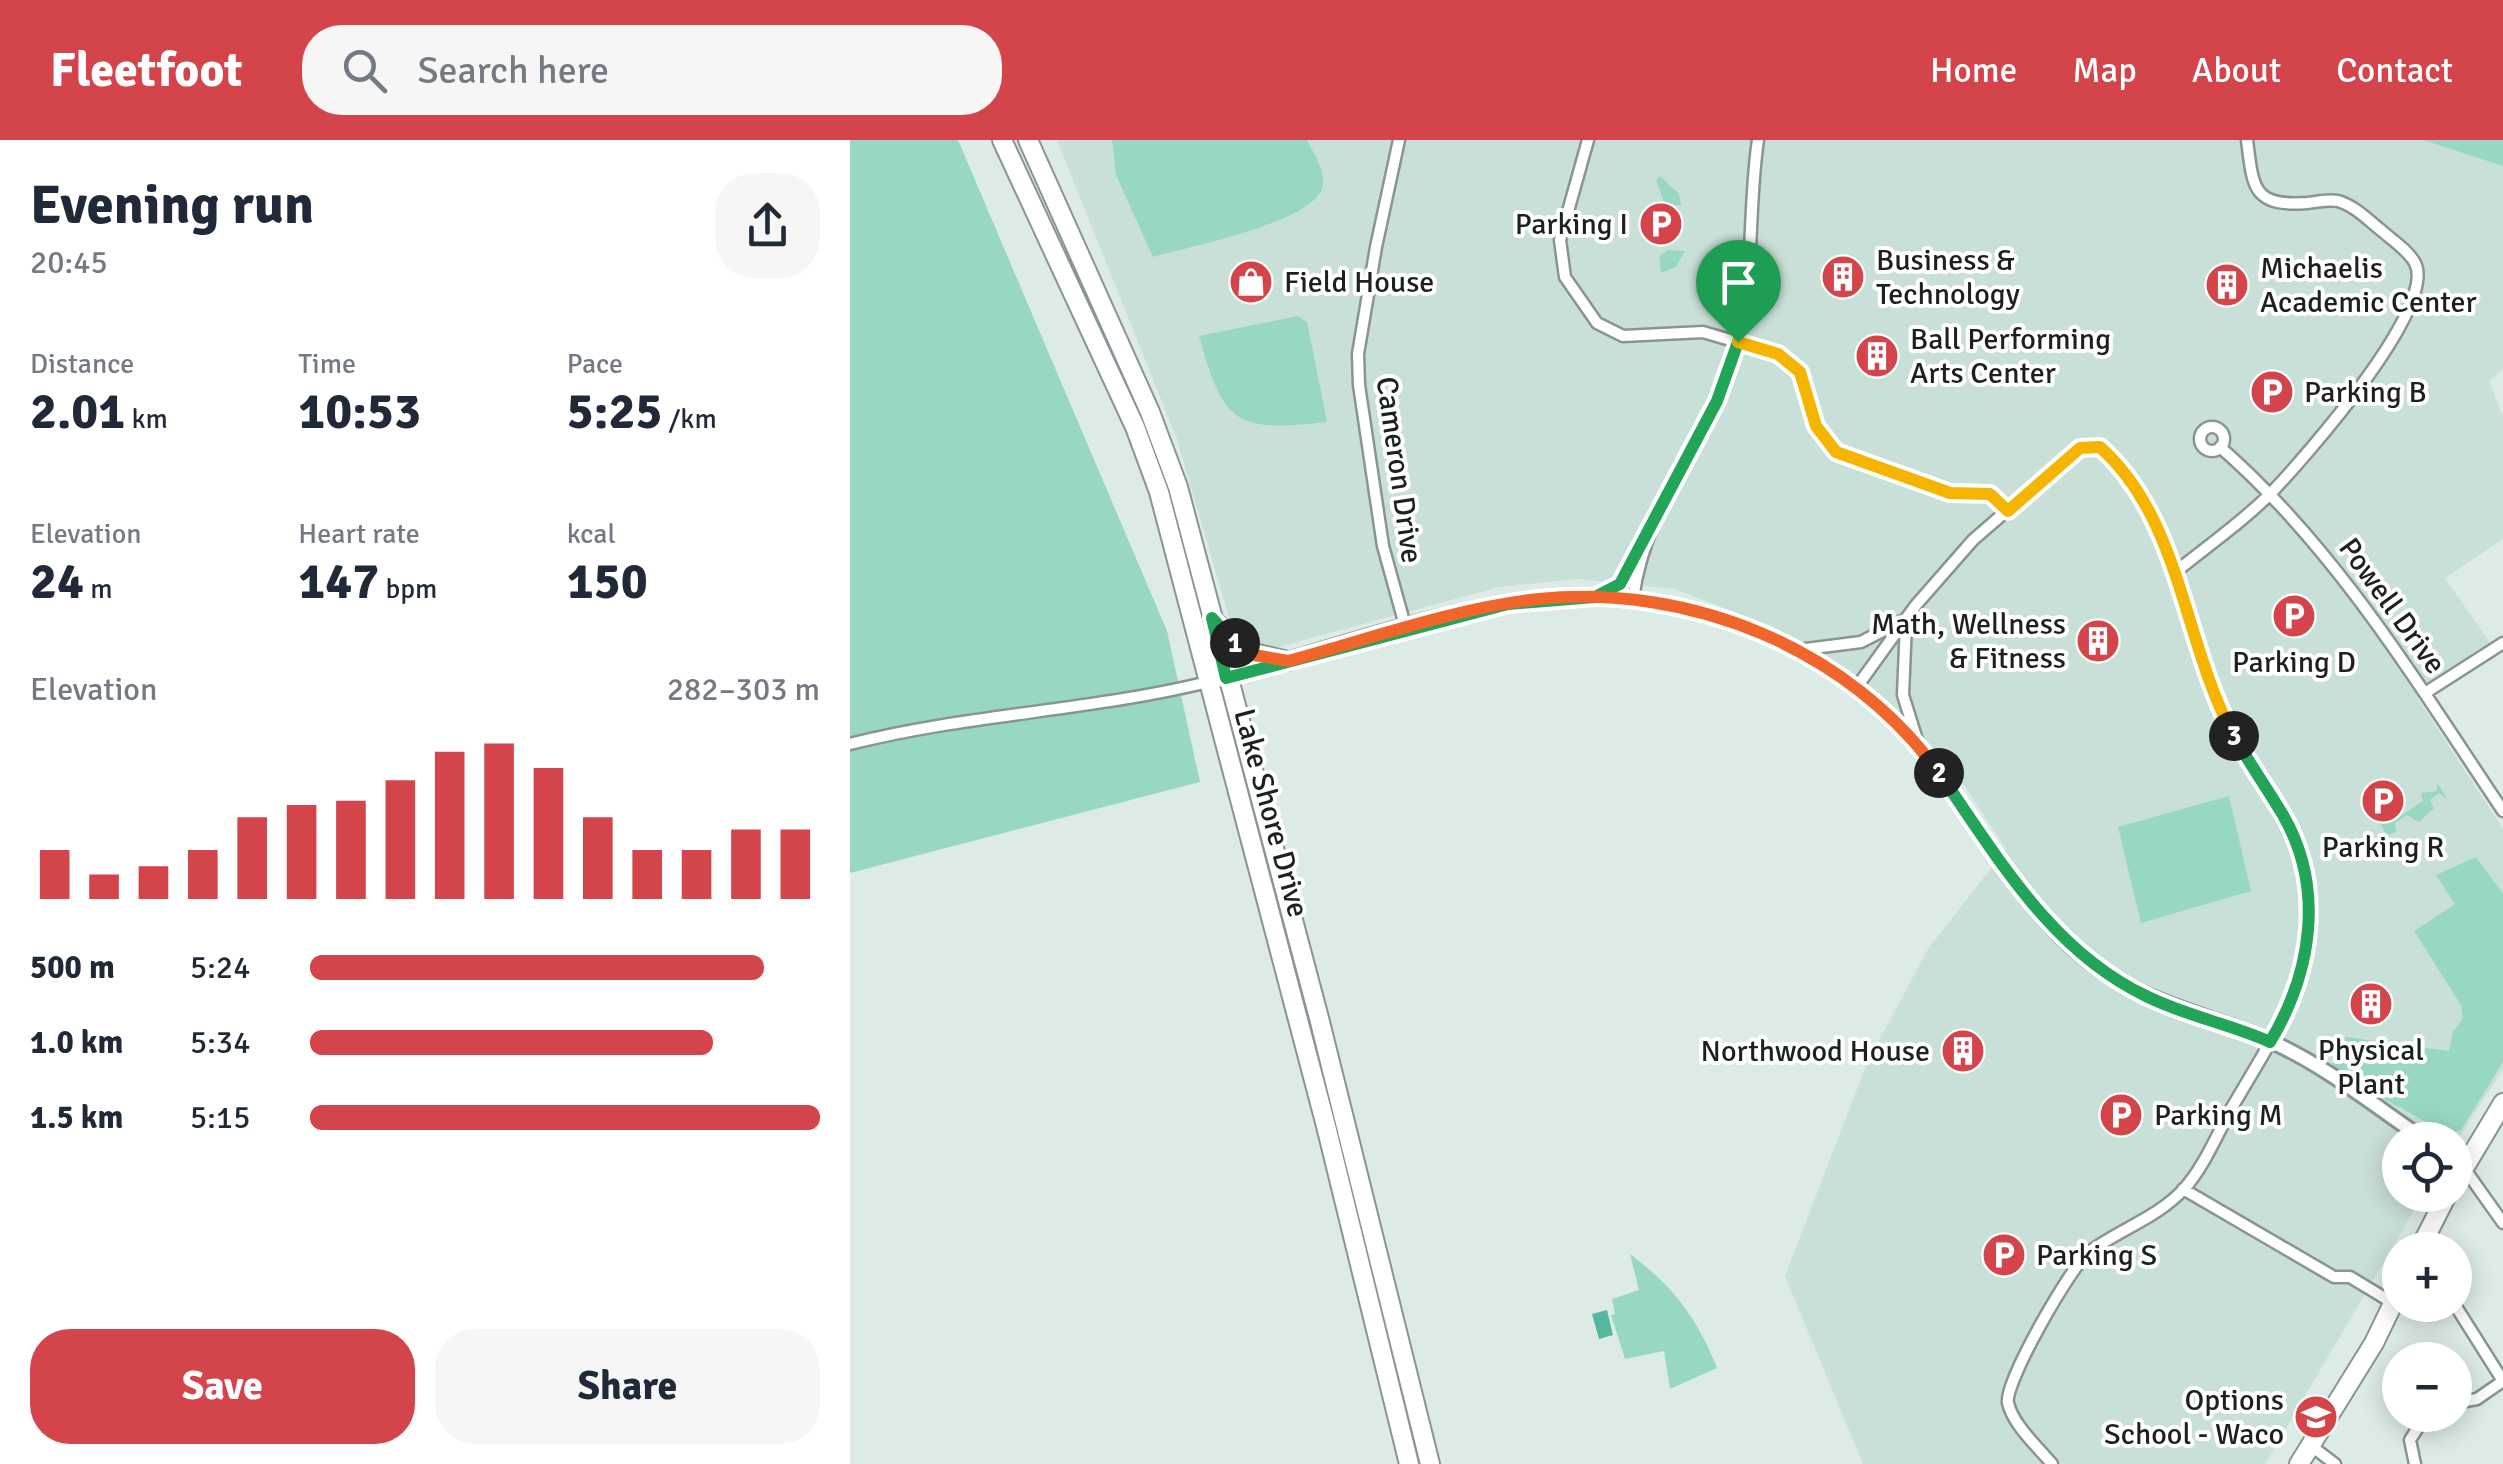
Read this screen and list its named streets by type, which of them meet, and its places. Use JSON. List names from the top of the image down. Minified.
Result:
{"streets":{"main road":["Lake Shore Drive"],"street":["Cameron Drive","Powell Drive"]},"places":{"parking":["Parking I","Parking B","Parking D","Parking R","Parking M","Parking S"],"building":["Business & Technology","Michaelis Academic Center","Ball Performing Arts Center","Math, Wellness & Fitness","Physical Plant","Northwood House"],"shop":["Field House"],"school or university":["Options School - Waco"]},"page":{"header":"Fleetfoot","search":"Search here","nav":["Home","Map","About","Contact"],"heading":["Evening run","20:45"],"stats":[["Distance","2.01 km"],["Time","10:53"],["Pace","5:25 /km"],["Elevation","24 m"],["Heart rate","147 bpm"],["kcal","150"]],"pins":["1","3","2"],"chart":["Elevation","282–303 m"],"list":[{"name":"500 m","note":"5:24"},{"name":"1.0 km","note":"5:34"},{"name":"1.5 km","note":"5:15"}],"map_buttons":["+","−"],"buttons":["Save","Share"]}}
